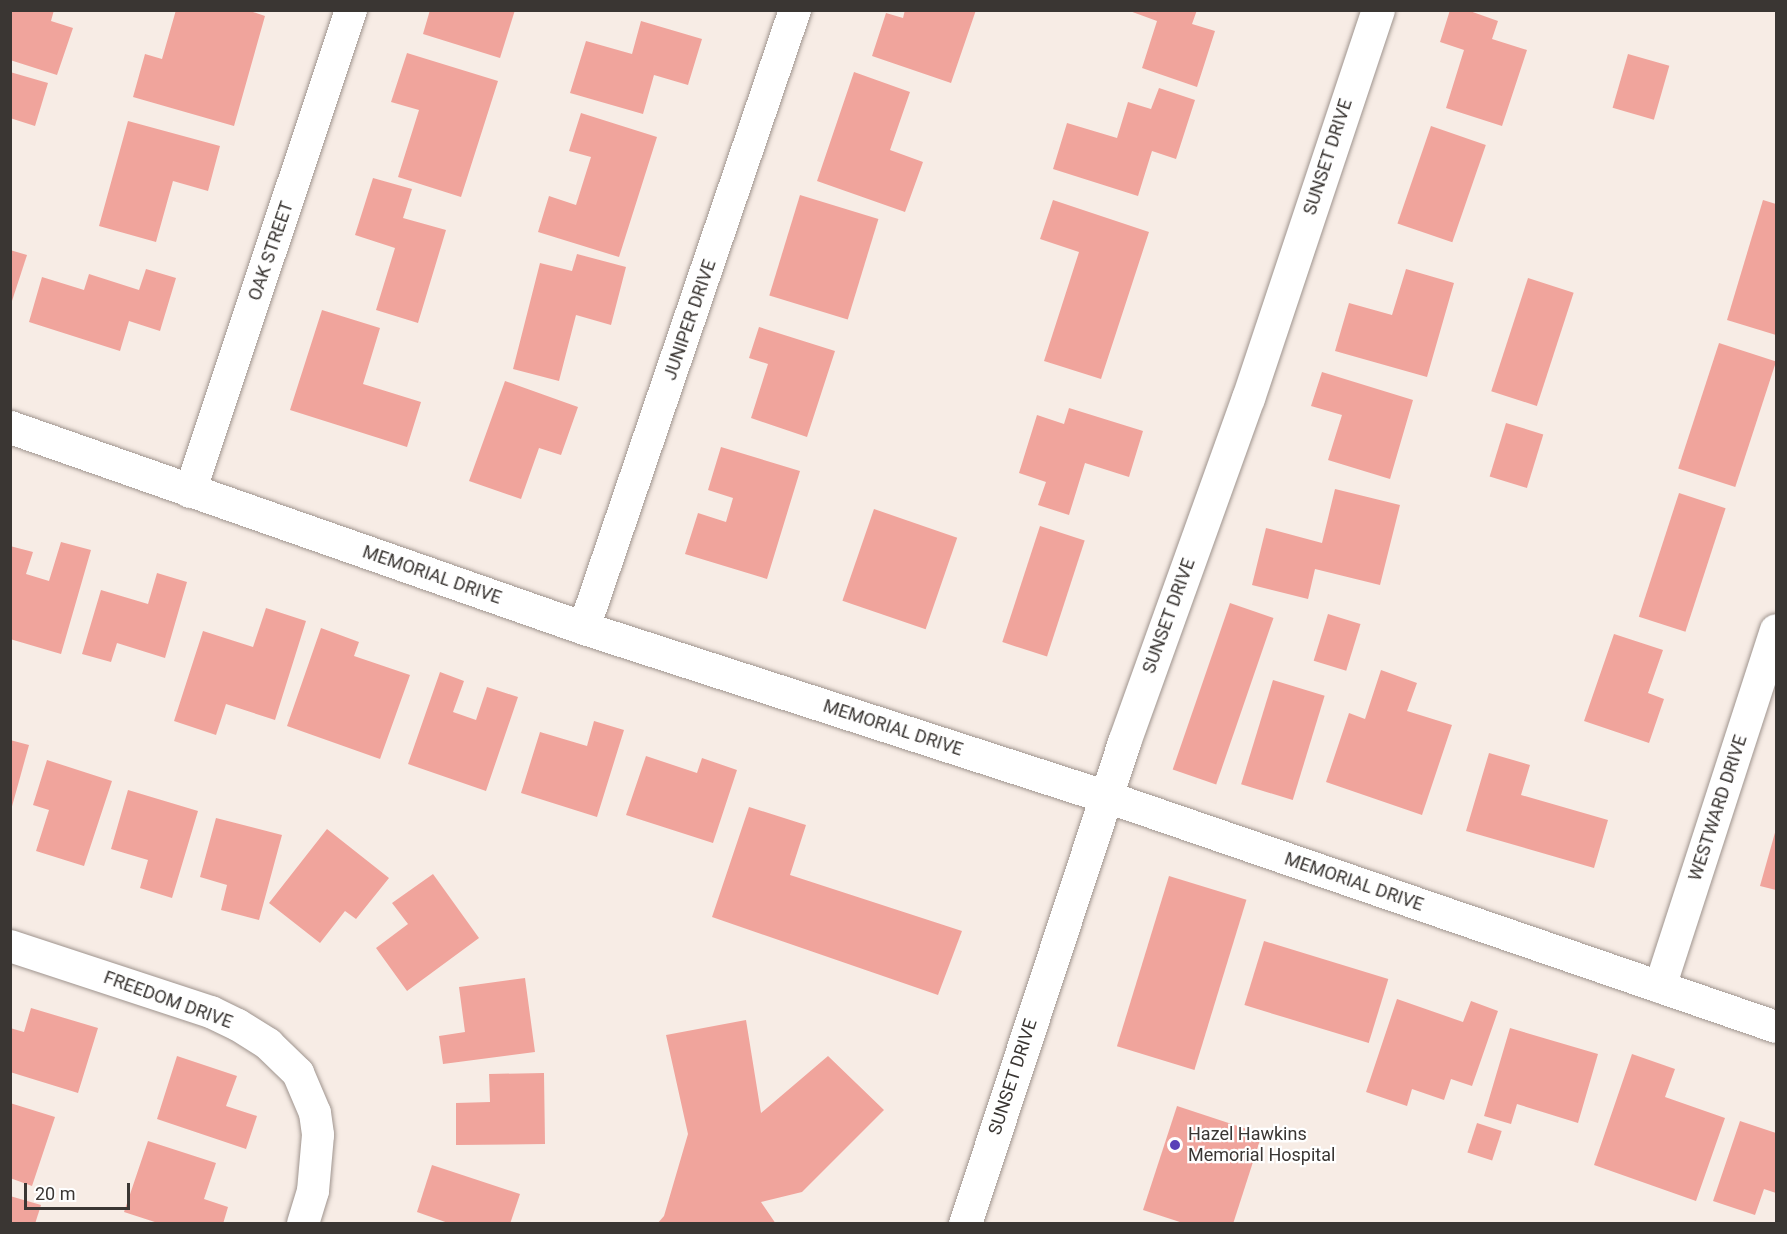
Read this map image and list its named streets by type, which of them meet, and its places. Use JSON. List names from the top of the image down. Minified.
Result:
{"streets":{"street":["SUNSET DRIVE","OAK STREET","JUNIPER DRIVE","MEMORIAL DRIVE","WESTWARD DRIVE","FREEDOM DRIVE"]},"crossings":[["SUNSET DRIVE","MEMORIAL DRIVE"],["OAK STREET","MEMORIAL DRIVE"],["JUNIPER DRIVE","MEMORIAL DRIVE"],["MEMORIAL DRIVE","WESTWARD DRIVE"]],"places":["Hazel Hawkins Memorial Hospital"],"scale_bar":"20 m"}
